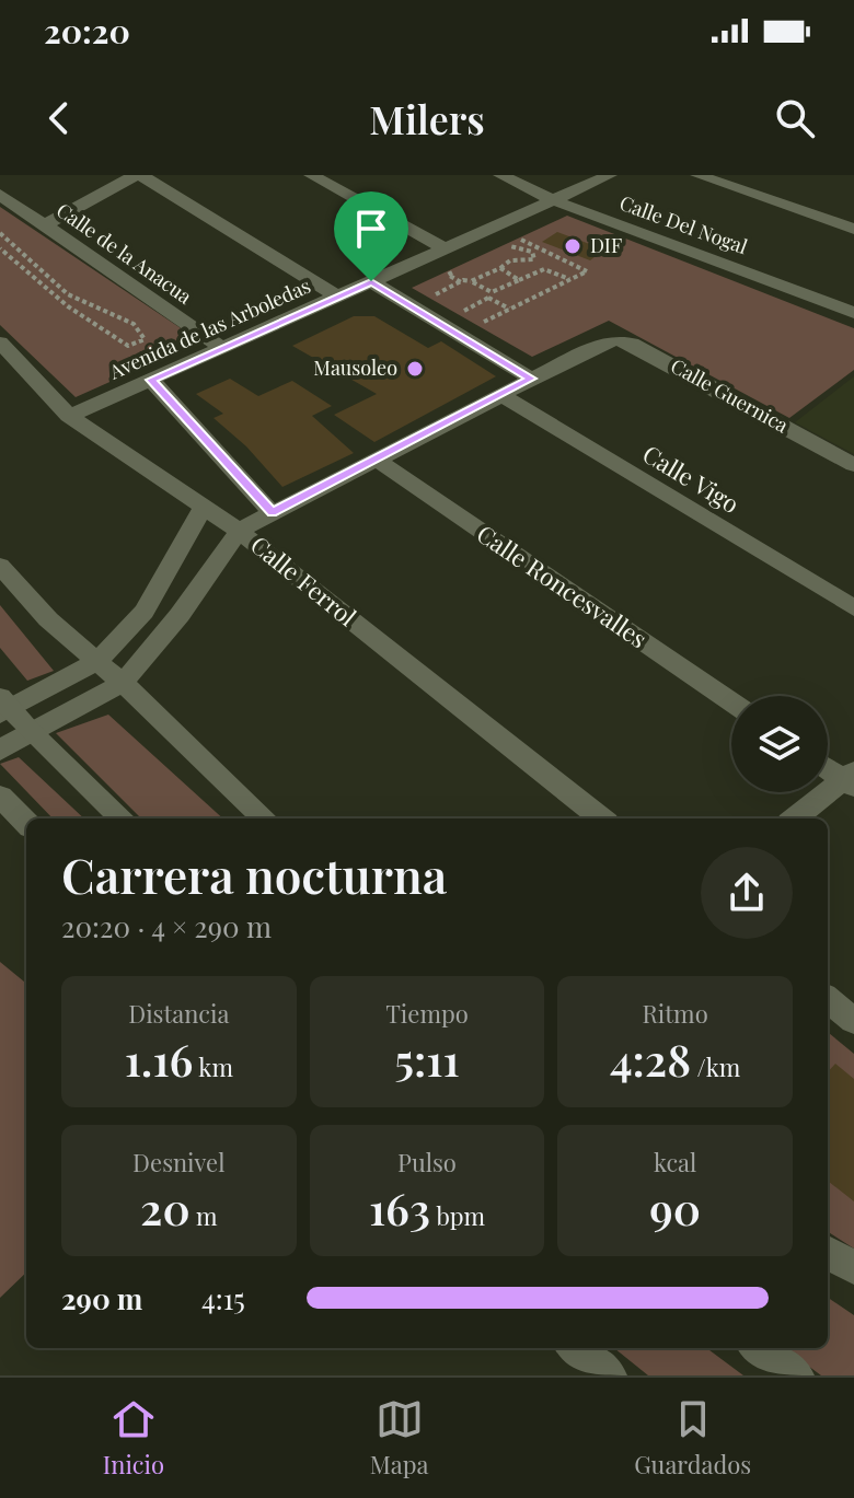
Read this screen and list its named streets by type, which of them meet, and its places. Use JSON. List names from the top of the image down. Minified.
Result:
{"streets":{"street":["Calle Del Nogal","Calle de la Anacua","Avenida de las Arboledas","Calle Guernica","Calle Vigo","Calle Ferrol","Calle Roncesvalles"]},"crossings":[["Calle Del Nogal","Avenida de las Arboledas"],["Calle de la Anacua","Avenida de las Arboledas"],["Avenida de las Arboledas","Calle Ferrol"]],"places":["DIF","Mausoleo"],"page":{"status":"20:20","header":"Milers","heading":["Carrera nocturna","20:20 · 4 × 290 m"],"stats":[["Distancia","1.16 km"],["Tiempo","5:11"],["Ritmo","4:28 /km"],["Desnivel","20 m"],["Pulso","163 bpm"],["kcal","90"]],"list":[{"name":"290 m","note":"4:15"}],"tabs":["Inicio","Mapa","Guardados"]}}
